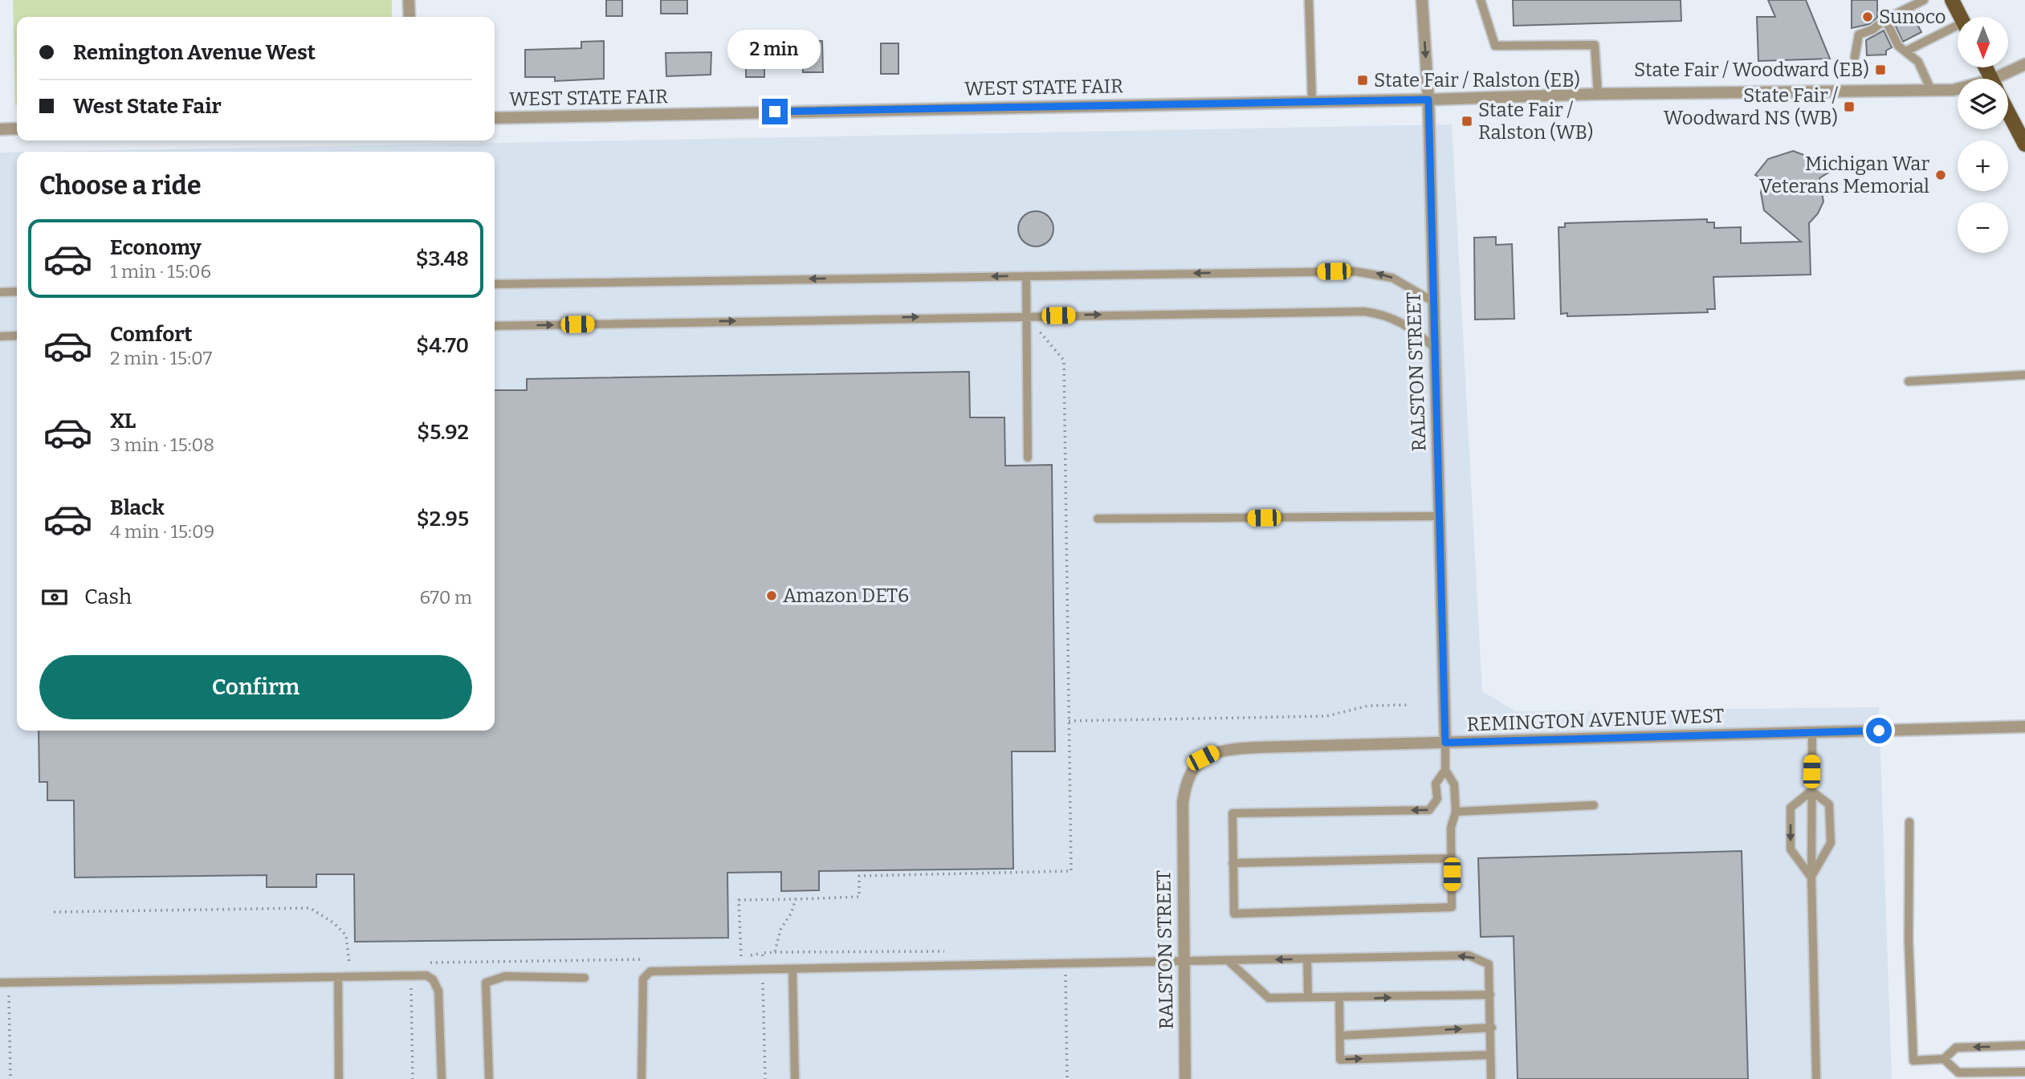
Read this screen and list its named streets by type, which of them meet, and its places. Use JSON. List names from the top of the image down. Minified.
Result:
{"streets":{"street":["WEST STATE FAIR","RALSTON STREET","REMINGTON AVENUE WEST"]},"crossings":[["WEST STATE FAIR","RALSTON STREET"],["RALSTON STREET","REMINGTON AVENUE WEST"]],"places":{"other":["Sunoco","Michigan War Veterans Memorial","Amazon DET6"],"transit":["State Fair / Woodward (EB)","State Fair / Ralston (EB)","State Fair / Woodward NS (WB)","State Fair / Ralston (WB)"]},"north":"bottom","page":{"map_buttons":["+","−"],"banner":["Remington Avenue West","West State Fair"],"bubble":"2 min","heading":"Choose a ride","list":[{"name":"Economy","note":"1 min · 15:06","value":"$3.48"},{"name":"Comfort","note":"2 min · 15:07","value":"$4.70"},{"name":"XL","note":"3 min · 15:08","value":"$5.92"},{"name":"Black","note":"4 min · 15:09","value":"$2.95"}],"pay":["Cash","670 m"],"buttons":"Confirm"}}
